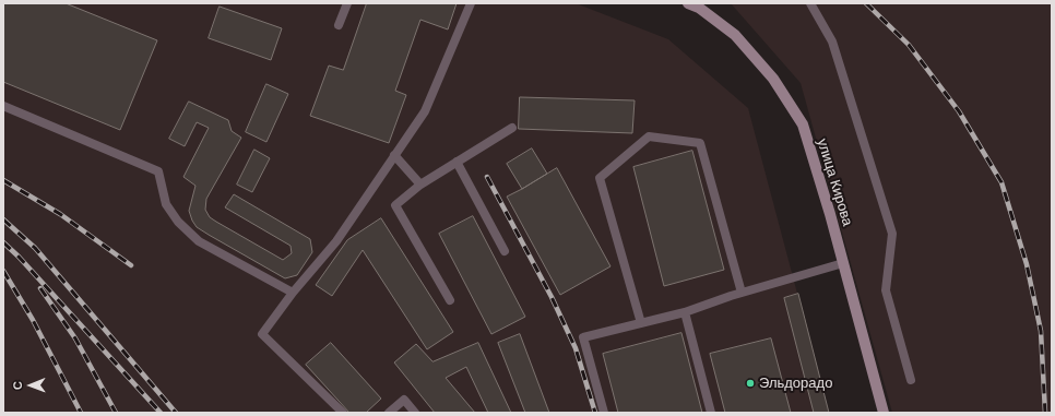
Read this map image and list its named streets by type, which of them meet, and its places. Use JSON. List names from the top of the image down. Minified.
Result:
{"streets":{"main road":["улица Кирова"]},"places":["Эльдорадо"],"north":"left"}
